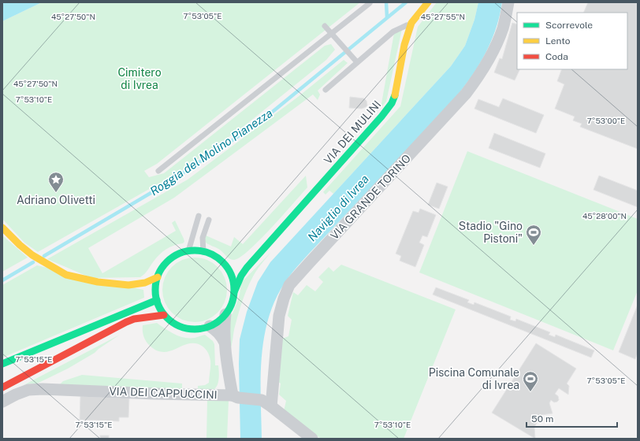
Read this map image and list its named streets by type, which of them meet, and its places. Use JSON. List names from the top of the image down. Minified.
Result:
{"streets":{"street":["VIA DEI MULINI","VIA GRANDE TORINO","VIA DEI CAPPUCCINI"]},"crossings":[["VIA GRANDE TORINO","VIA DEI CAPPUCCINI"]],"water":["Roggia del Molino Pianezza","Naviglio di Ivrea"],"parks":["Cimitero di Ivrea"],"places":{"place":["Adriano Olivetti"],"sports":["Stadio \"Gino Pistoni\"","Piscina Comunale di Ivrea"]},"legend":["Scorrevole","Lento","Coda"],"scale_bar":"50 m","coordinates":["7°53'05\"E","45°27'55\"N","45°27'50\"N","7°53'10\"E","7°53'00\"E","45°28'00\"N","7°53'15\"E"]}
